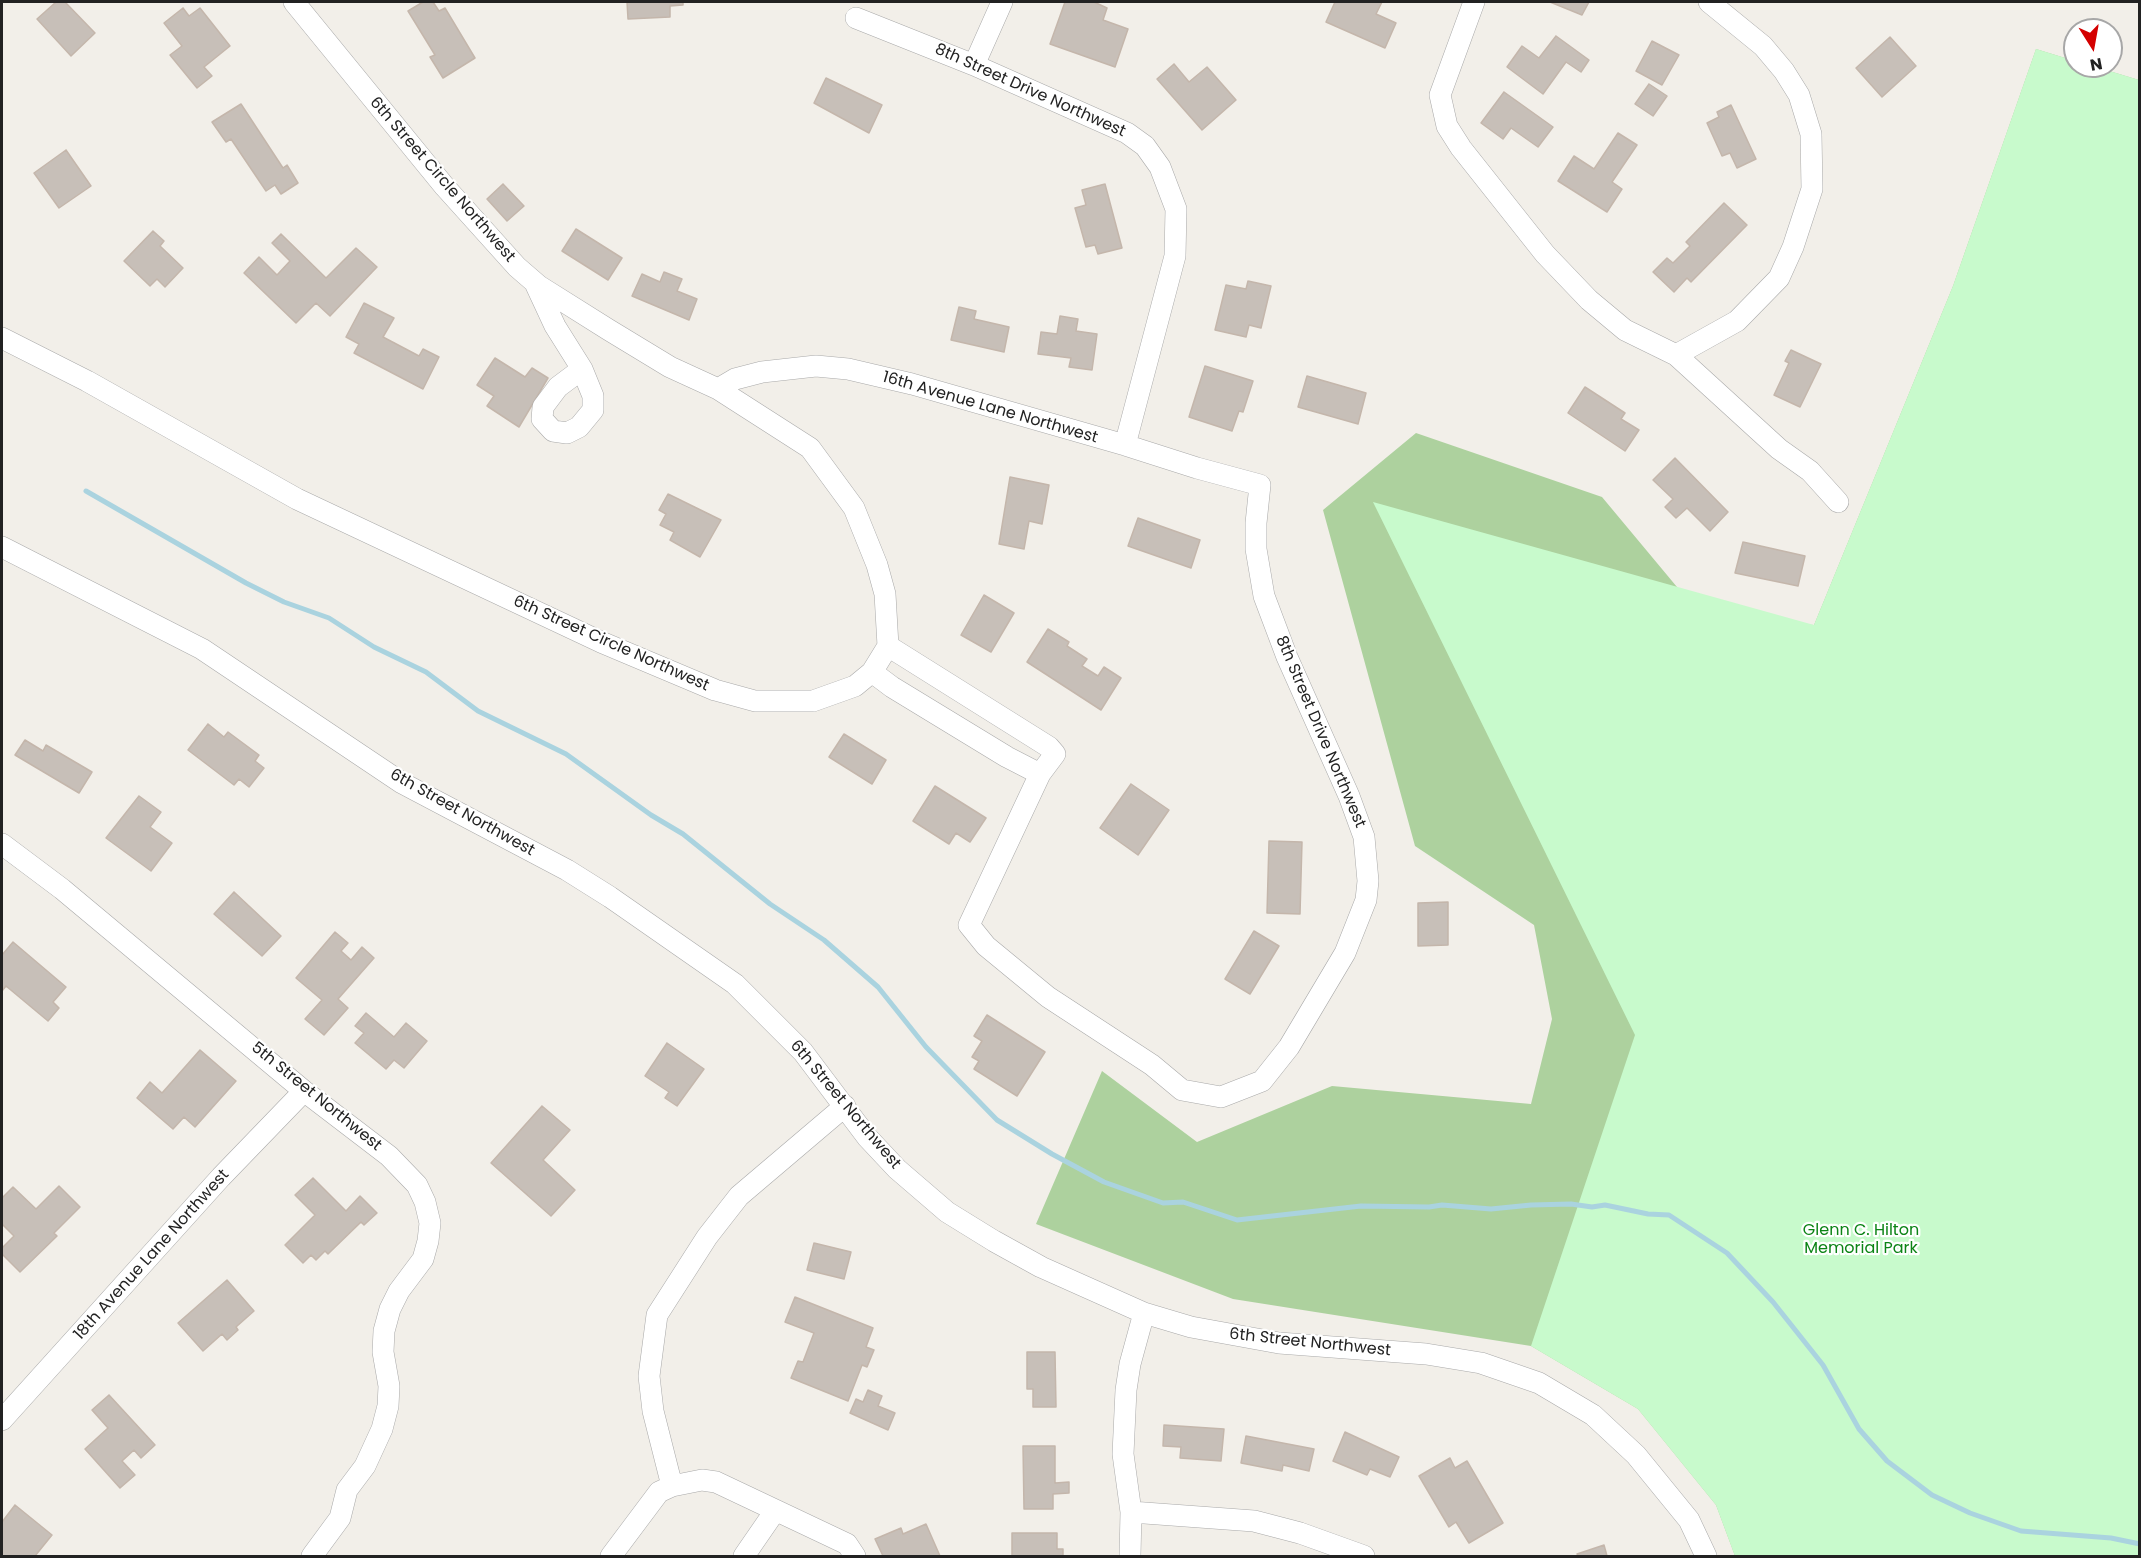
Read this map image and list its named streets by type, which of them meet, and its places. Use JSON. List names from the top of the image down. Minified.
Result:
{"streets":{"street":["8th Street Drive Northwest","6th Street Circle Northwest","16th Avenue Lane Northwest","6th Street Northwest","5th Street Northwest","18th Avenue Lane Northwest"]},"crossings":[["8th Street Drive Northwest","16th Avenue Lane Northwest"],["6th Street Circle Northwest","16th Avenue Lane Northwest"],["5th Street Northwest","18th Avenue Lane Northwest"]],"parks":["Glenn C. Hilton Memorial Park"],"north":"bottom"}
